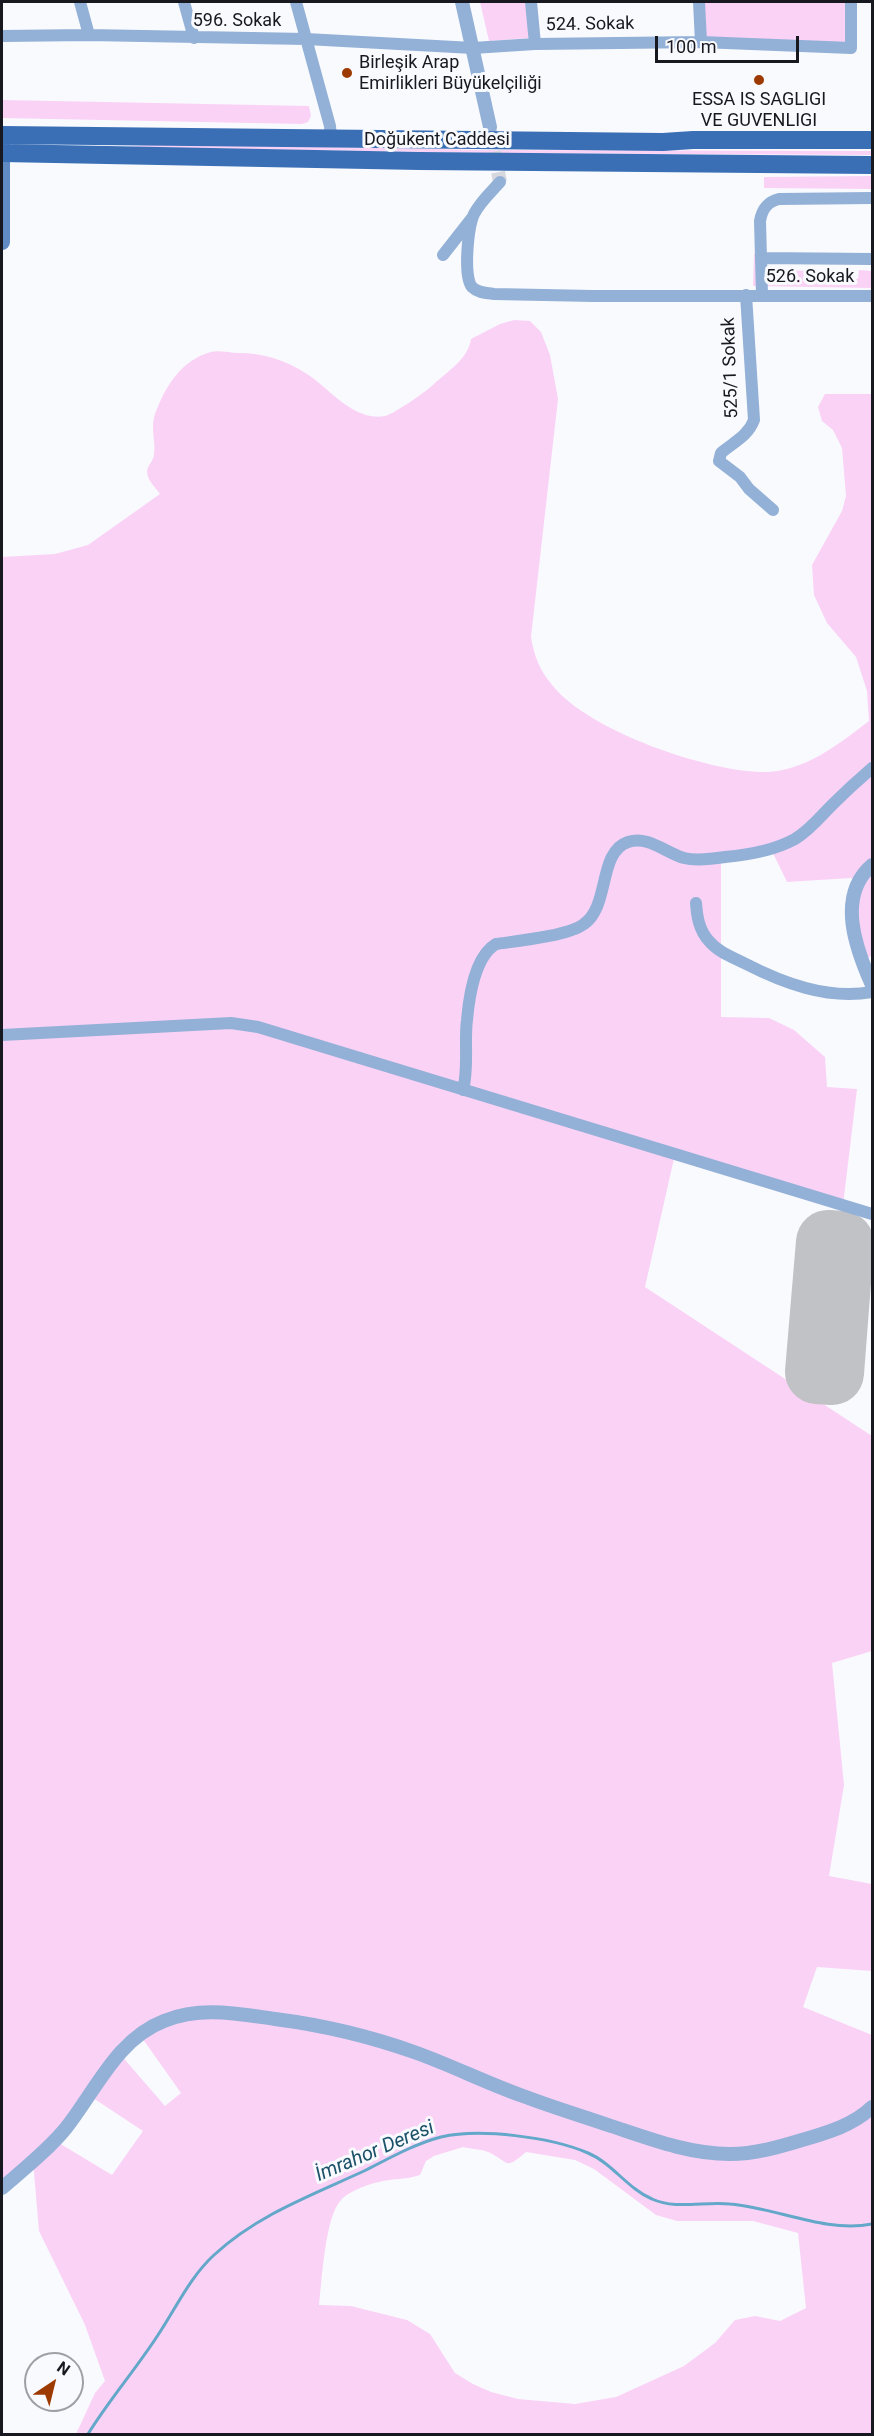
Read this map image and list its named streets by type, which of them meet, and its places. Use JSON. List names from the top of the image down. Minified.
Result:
{"streets":{"main road":["Doğukent Caddesi"],"street":["596. Sokak","524. Sokak","526. Sokak","525/1 Sokak"]},"crossings":[["596. Sokak","524. Sokak"],["526. Sokak","525/1 Sokak"]],"water":["İmrahor Deresi"],"places":["Birleşik Arap Emirlikleri Büyükelçiliği","ESSA IS SAGLIGI VE GUVENLIGI"],"scale_bar":"100 m","north":"top right"}
